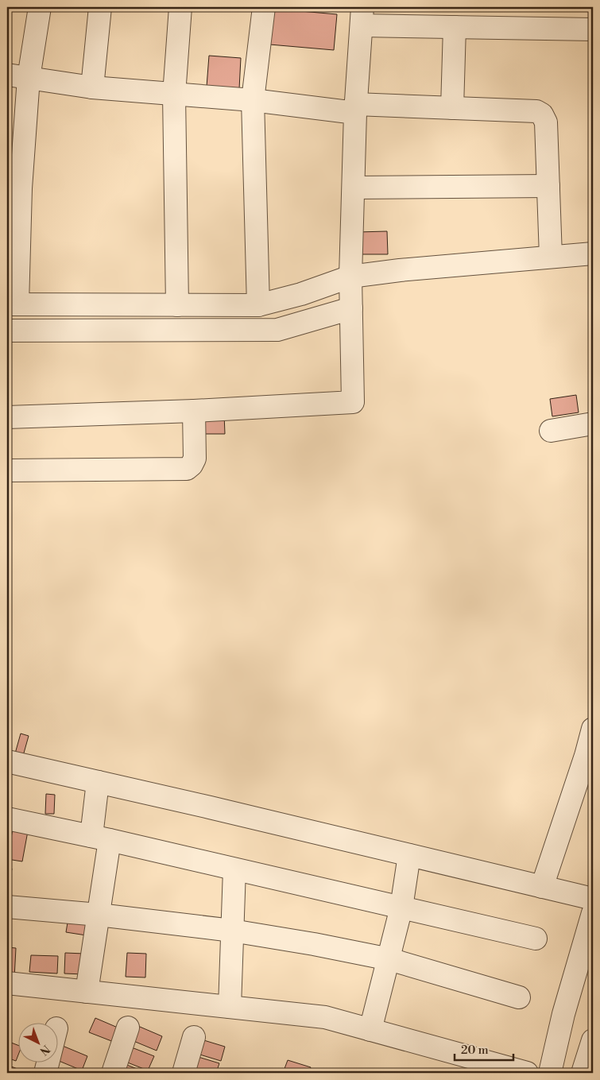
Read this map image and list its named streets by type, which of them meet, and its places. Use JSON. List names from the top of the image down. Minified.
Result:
{"scale_bar":"20 m","north":"bottom right"}
